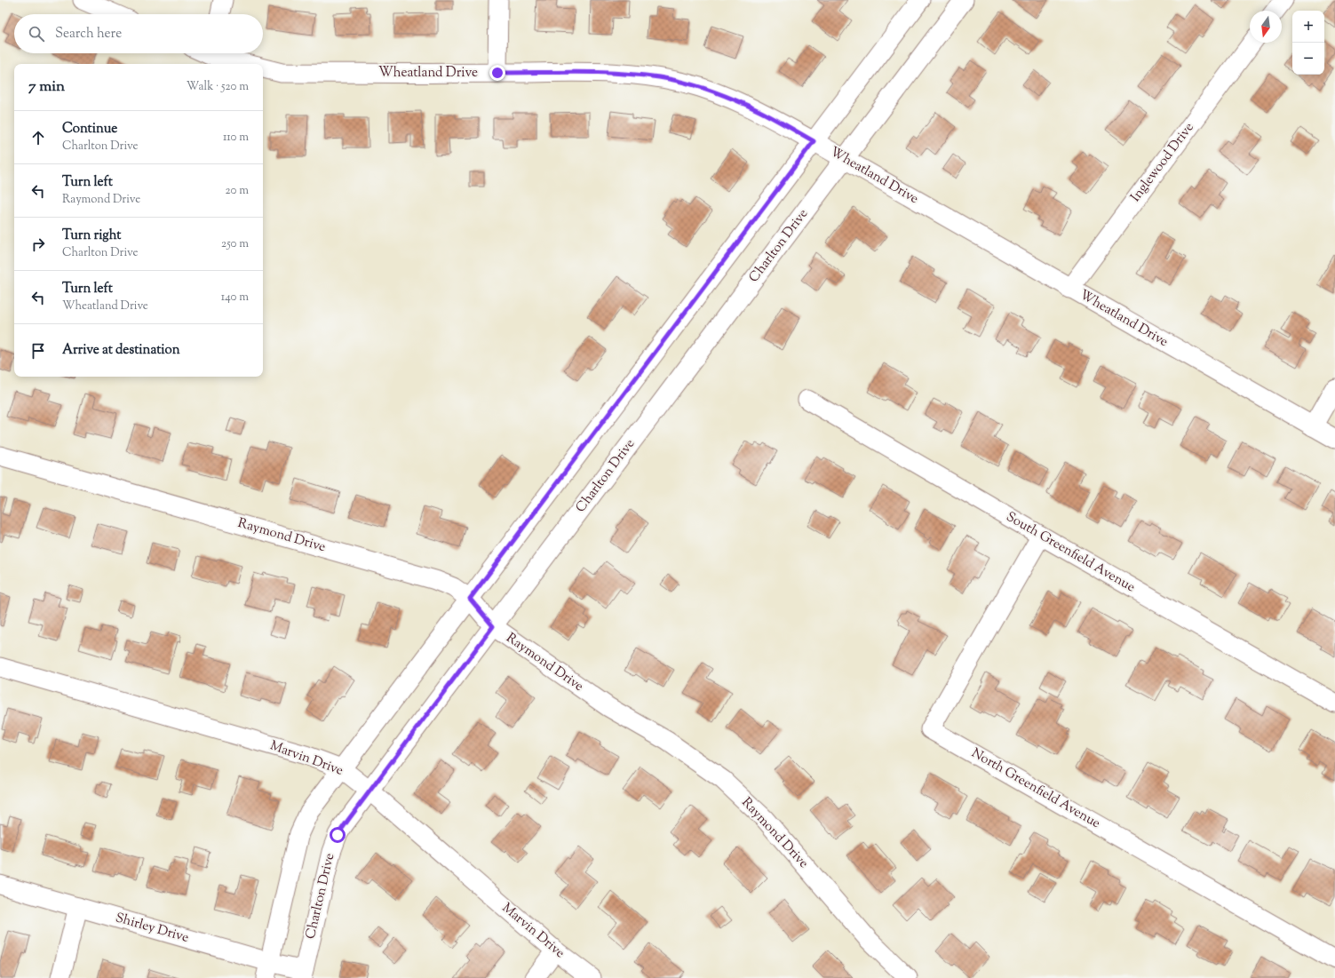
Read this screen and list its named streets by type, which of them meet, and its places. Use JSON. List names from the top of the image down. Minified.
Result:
{"streets":{"street":["Wheatland Drive","Inglewood Drive","Charlton Drive","Raymond Drive","South Greenfield Avenue","Marvin Drive","North Greenfield Avenue","Shirley Drive"]},"crossings":[["Wheatland Drive","Inglewood Drive"],["Wheatland Drive","Charlton Drive"],["Charlton Drive","Raymond Drive"],["Charlton Drive","Marvin Drive"],["Charlton Drive","Shirley Drive"],["South Greenfield Avenue","North Greenfield Avenue"]],"north":"bottom","page":{"map_buttons":["+","−"],"search":"Search here","heading":["7 min","Walk · 520 m"],"list":[["Continue","Charlton Drive","110 m"],["Turn left","Raymond Drive","20 m"],["Turn right","Charlton Drive","250 m"],["Turn left","Wheatland Drive","140 m"],"Arrive at destination"]}}
